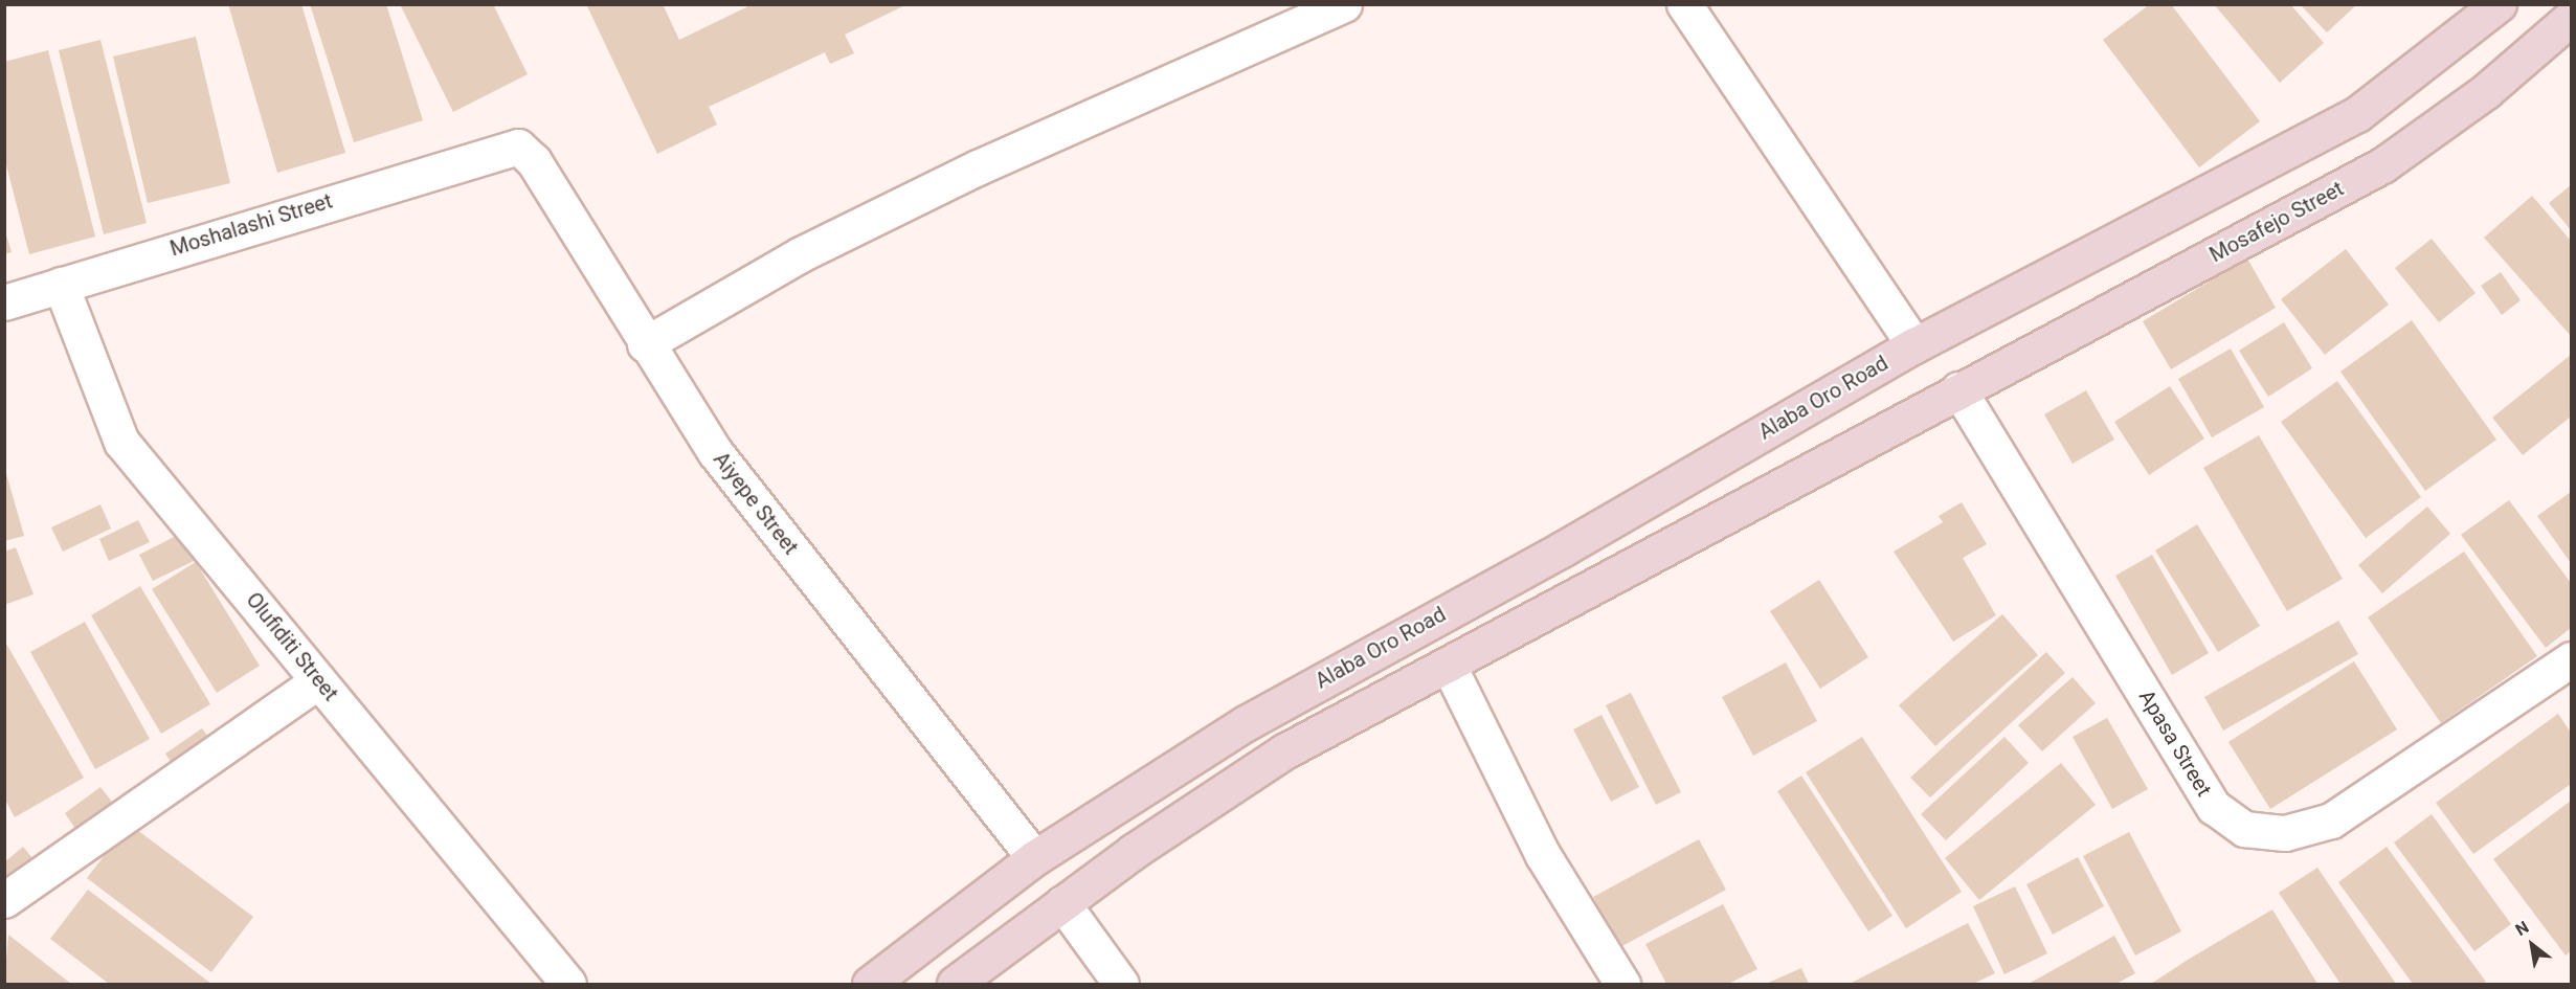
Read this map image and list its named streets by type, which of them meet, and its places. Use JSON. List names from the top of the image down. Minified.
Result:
{"streets":{"main road":["Mosafejo Street","Alaba Oro Road"],"street":["Moshalashi Street","Aiyepe Street","Olufiditi Street","Apasa Street"]},"crossings":[["Mosafejo Street","Apasa Street"],["Moshalashi Street","Aiyepe Street"],["Moshalashi Street","Olufiditi Street"],["Alaba Oro Road","Aiyepe Street"]],"north":"top left"}
